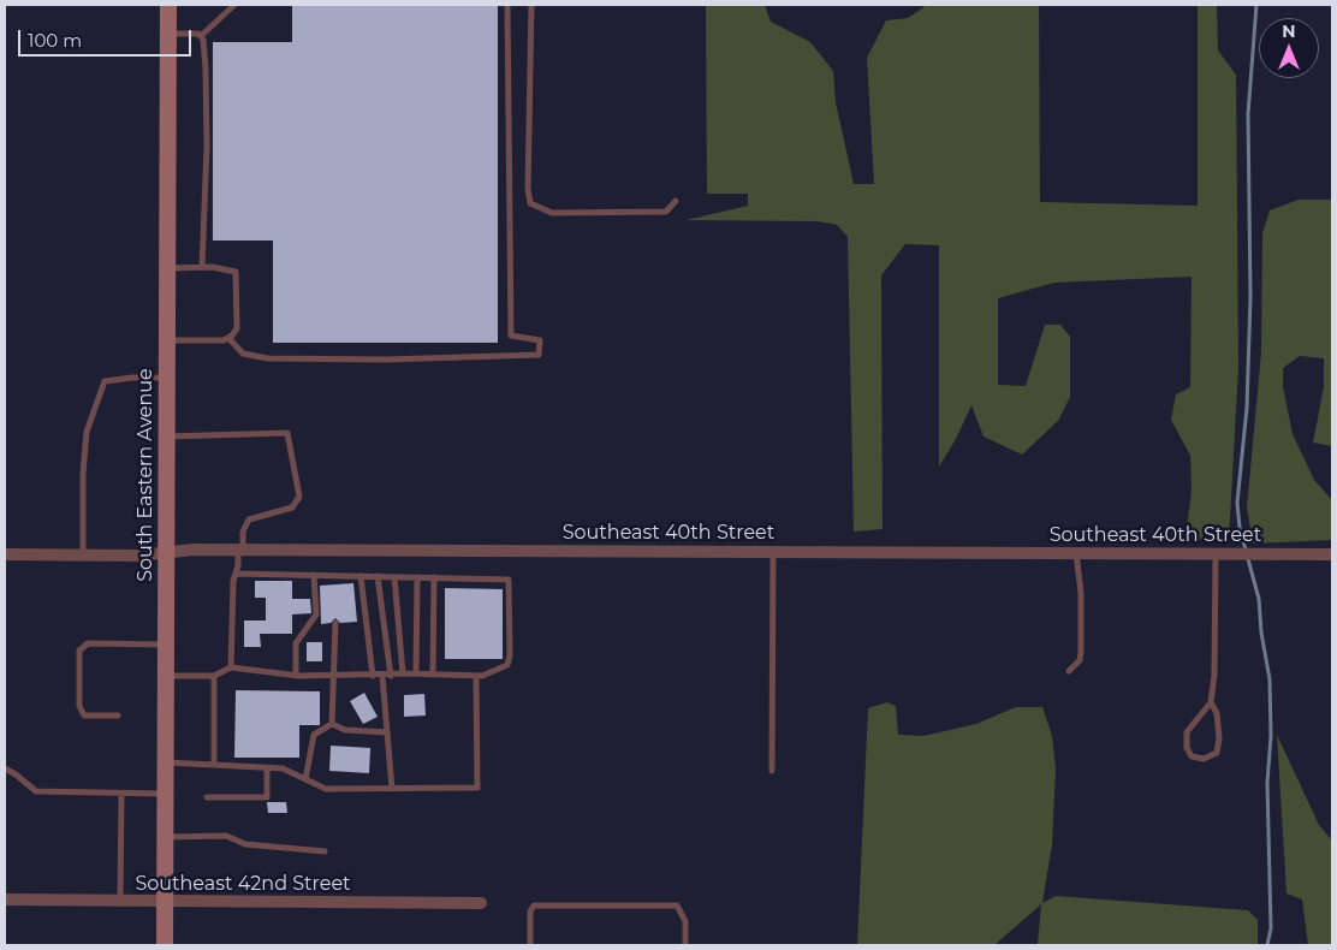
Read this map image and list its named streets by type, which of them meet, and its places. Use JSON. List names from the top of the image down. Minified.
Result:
{"streets":{"main road":["South Eastern Avenue"],"street":["Southeast 40th Street","Southeast 42nd Street"]},"crossings":[["South Eastern Avenue","Southeast 40th Street"],["South Eastern Avenue","Southeast 42nd Street"]],"scale_bar":"100 m","north":"top"}
